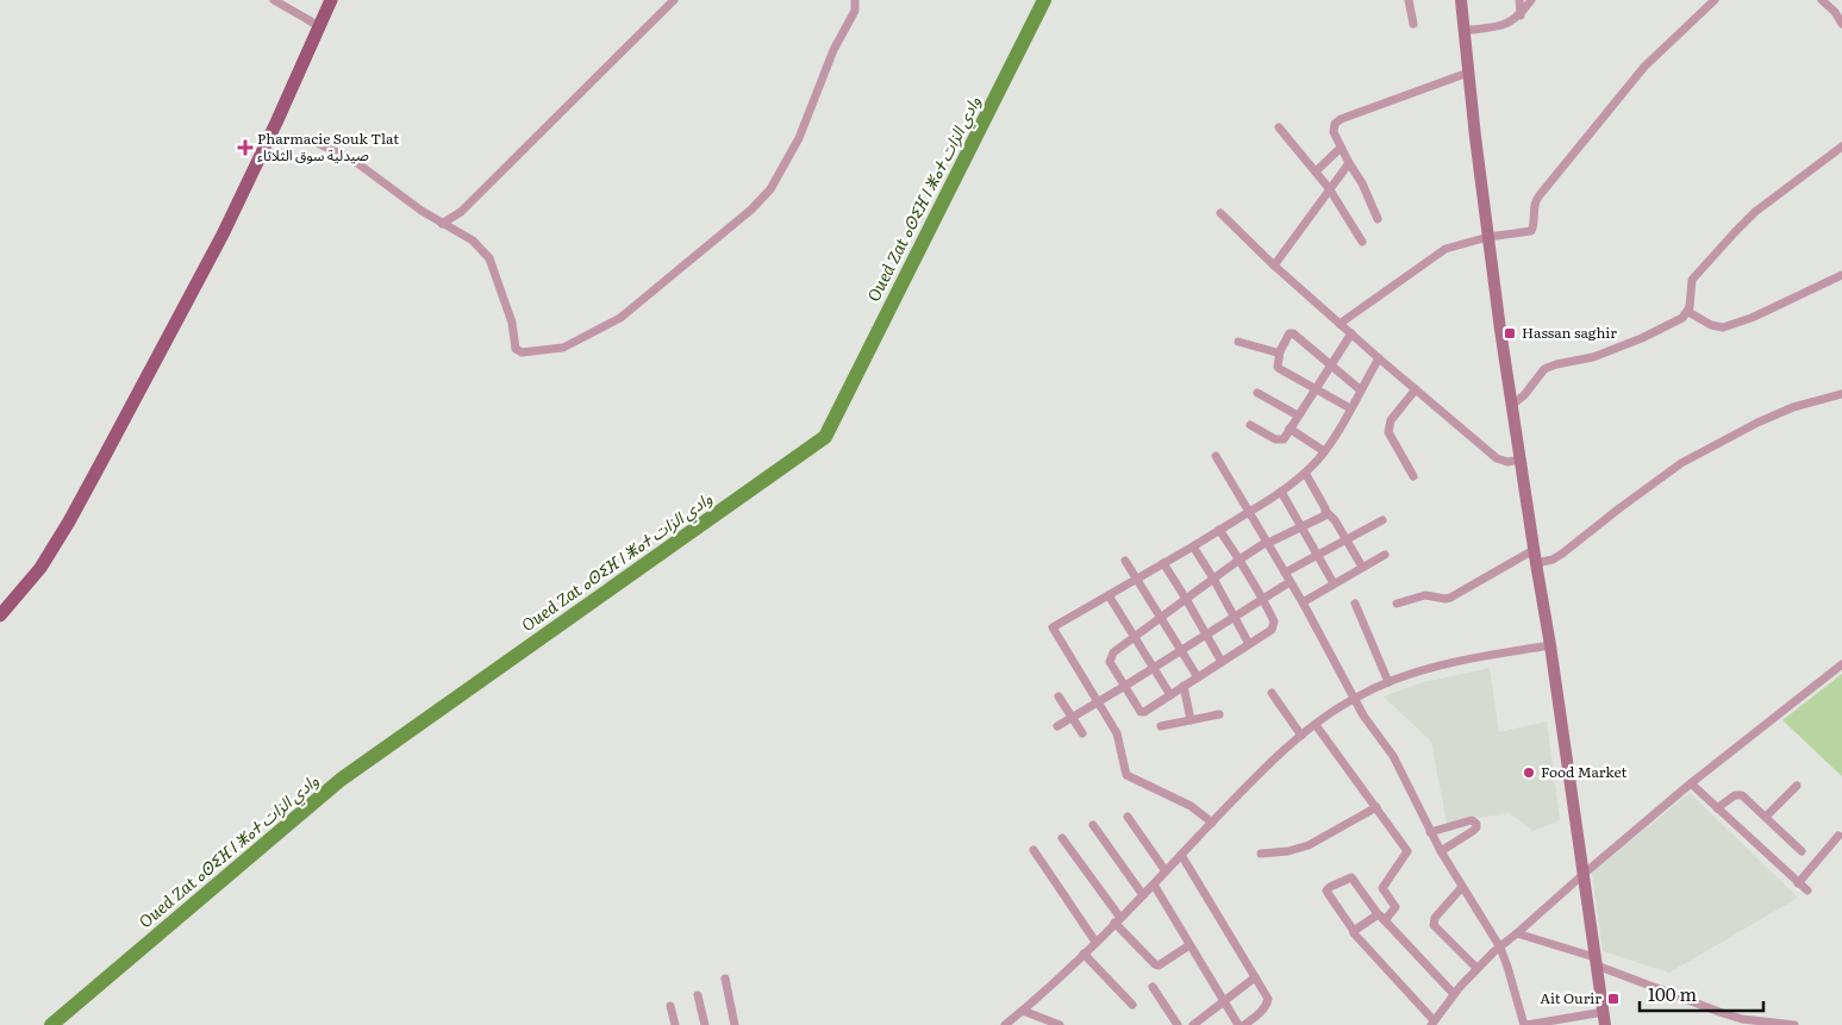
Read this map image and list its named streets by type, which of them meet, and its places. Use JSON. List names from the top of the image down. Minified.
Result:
{"water":["Oued Zat ⴰⵙⵉⴼ ⵏ ⵥⴰⵜ وادي الزات"],"places":{"health":["Pharmacie Souk Tlat صيدلية سوق الثلاثاء"],"transit":["Hassan saghir","Ait Ourir"],"other":["Food Market"]},"scale_bar":"100 m"}
